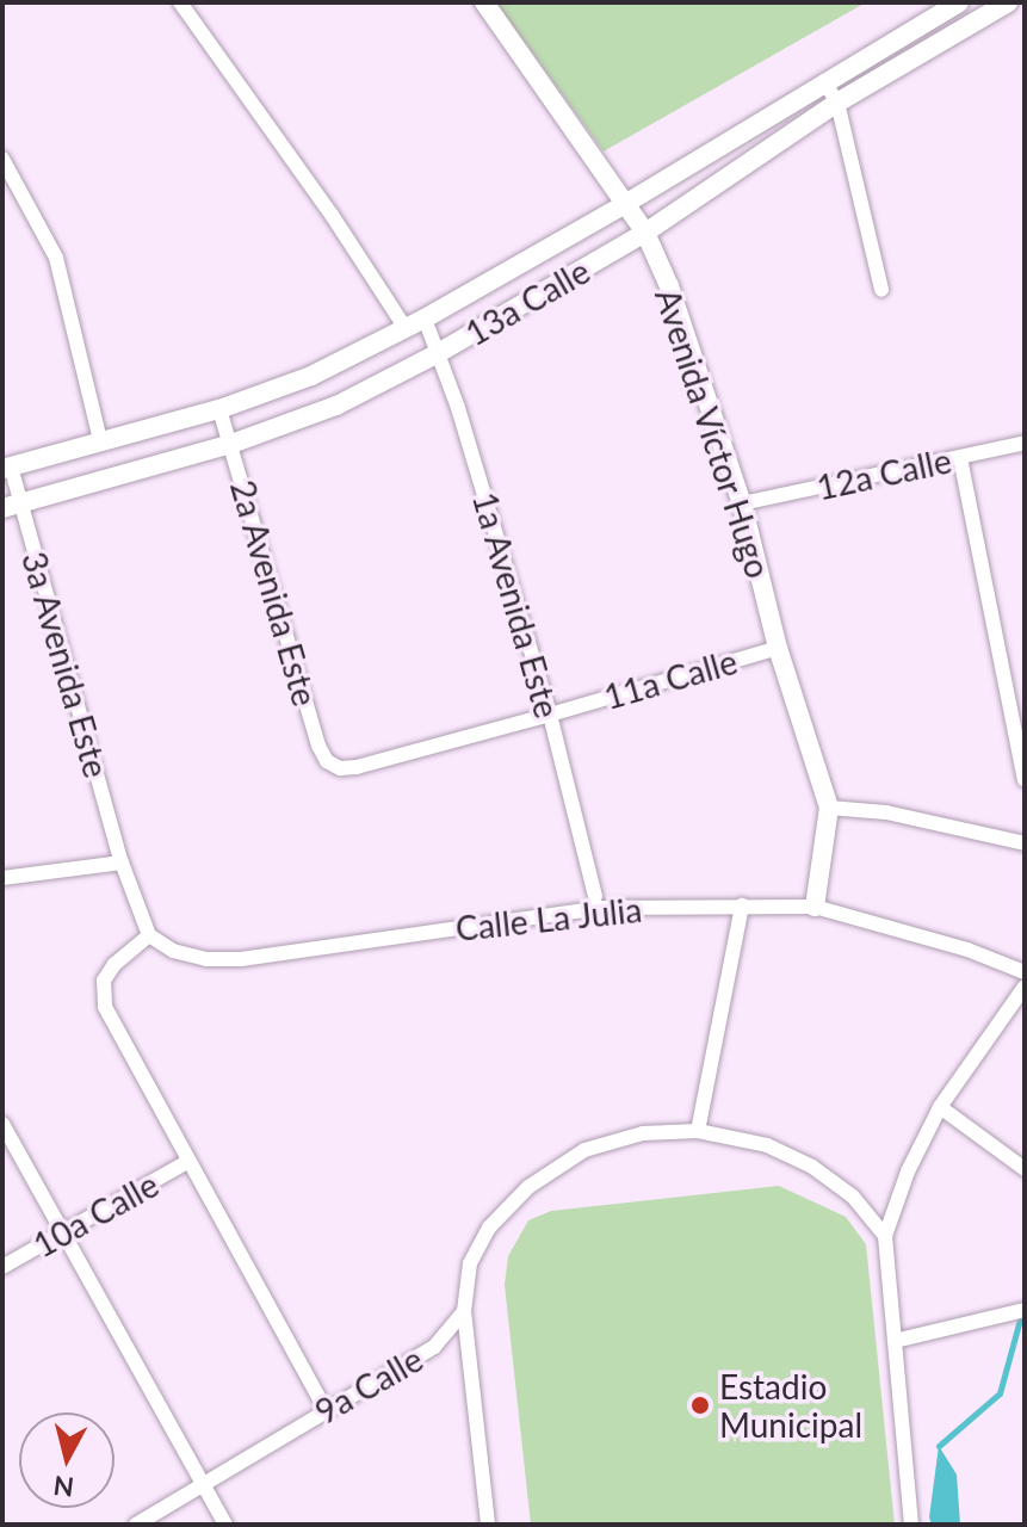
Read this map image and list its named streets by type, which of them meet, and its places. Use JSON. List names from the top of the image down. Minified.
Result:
{"streets":{"street":["13a Calle","Avenida Víctor Hugo","12a Calle","2a Avenida Este","1a Avenida Este","3a Avenida Este","11a Calle","Calle La Julia","10a Calle","9a Calle"]},"crossings":[["13a Calle","Avenida Víctor Hugo"],["13a Calle","2a Avenida Este"],["13a Calle","1a Avenida Este"],["13a Calle","3a Avenida Este"],["Avenida Víctor Hugo","12a Calle"],["Avenida Víctor Hugo","11a Calle"],["Avenida Víctor Hugo","Calle La Julia"],["2a Avenida Este","11a Calle"],["1a Avenida Este","11a Calle"]],"places":["Estadio Municipal"],"north":"bottom"}
